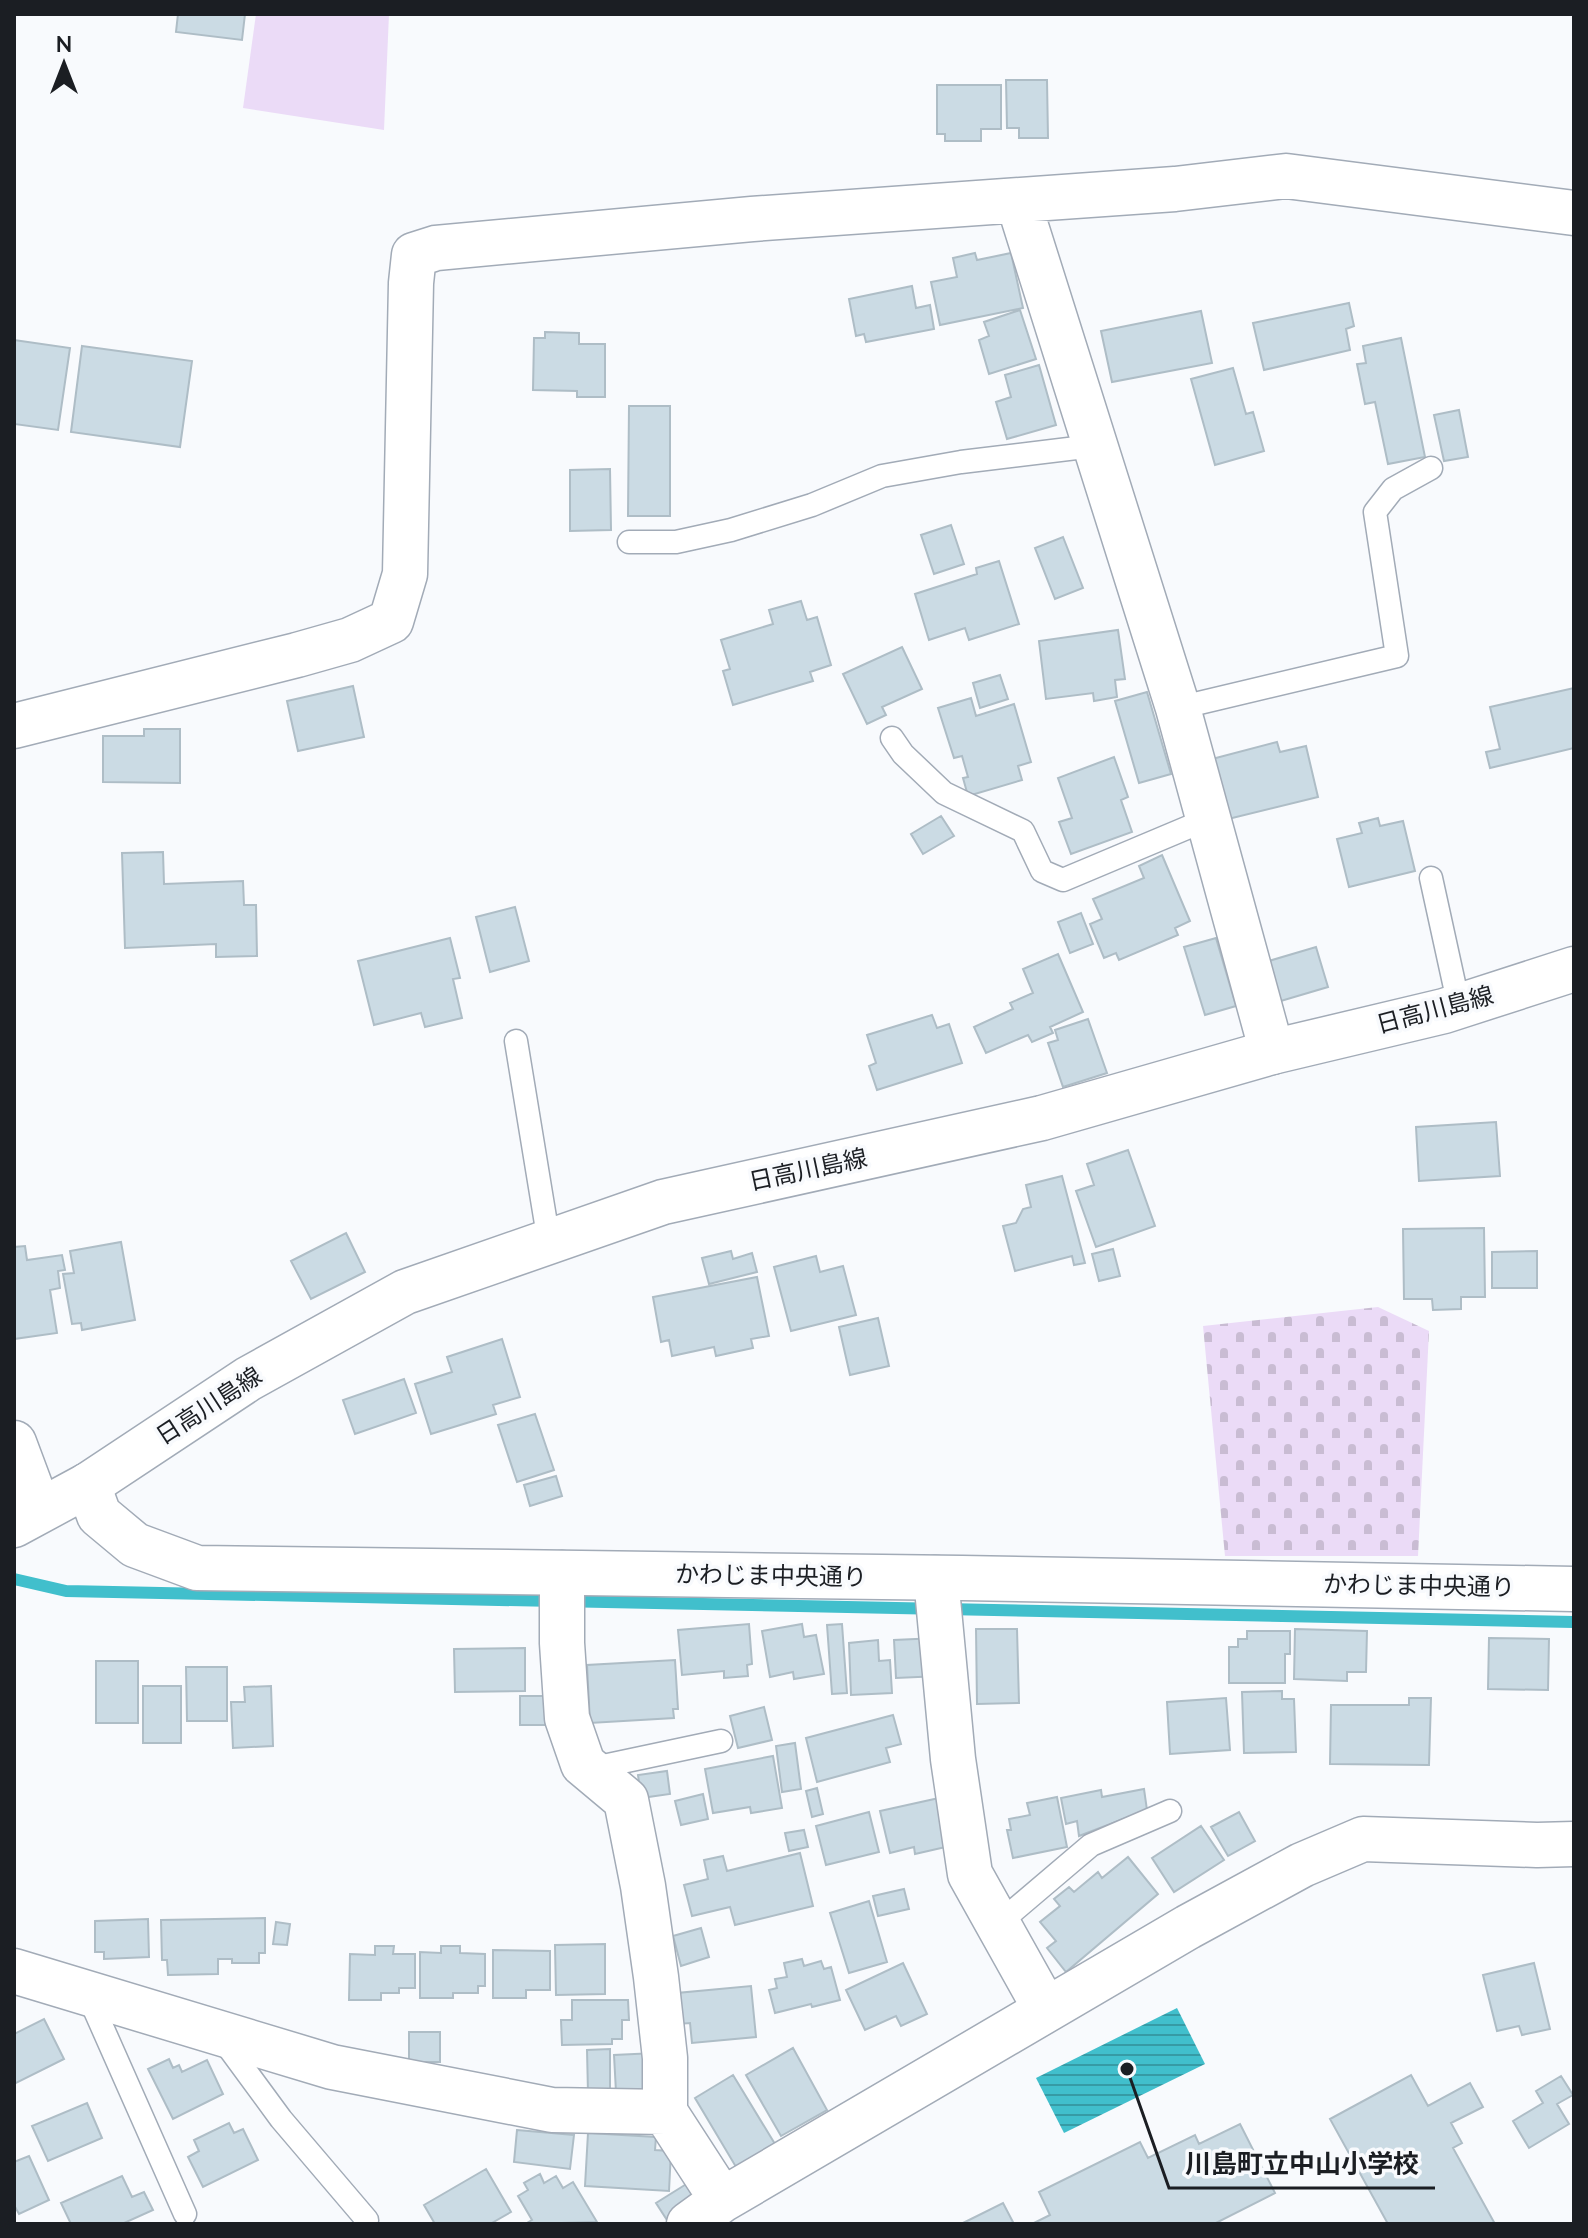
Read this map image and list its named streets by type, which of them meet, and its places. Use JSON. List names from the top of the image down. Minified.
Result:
{"streets":{"street":["日高川島線","かわじま中央通り"]},"crossings":[["日高川島線","かわじま中央通り"]],"places":["川島町立中山小学校"],"north":"top"}
